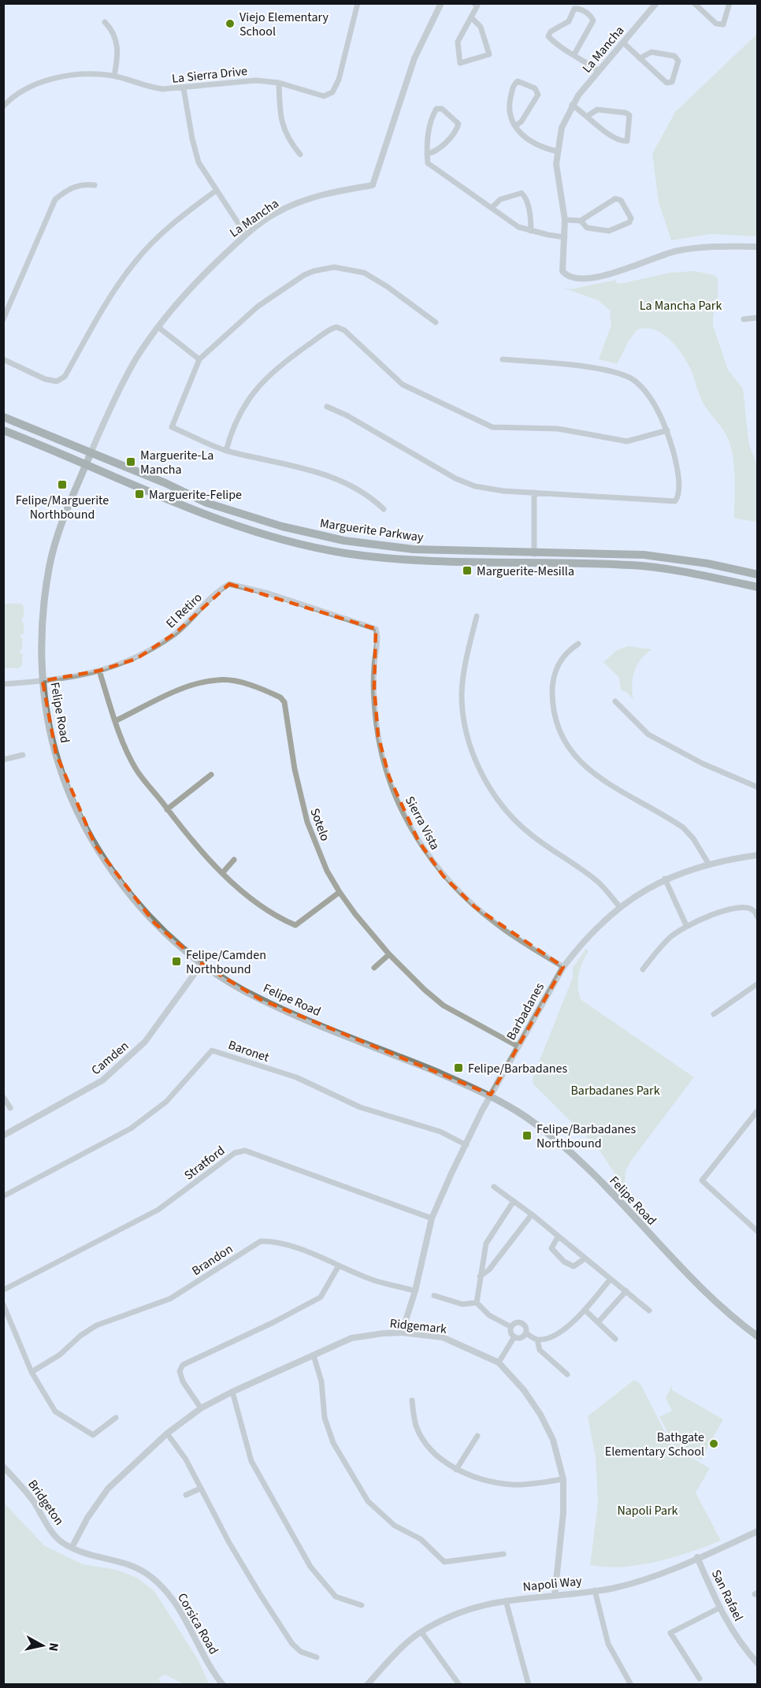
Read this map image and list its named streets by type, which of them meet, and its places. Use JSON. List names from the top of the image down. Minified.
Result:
{"streets":{"main road":["Marguerite Parkway","Felipe Road"],"street":["La Mancha","La Sierra Drive","El Retiro","Sierra Vista","Sotelo","Barbadanes","Baronet","Camden","Stratford","Brandon","Ridgemark","Bridgeton","Napoli Way","San Rafael","Corsica Road"]},"crossings":[["La Mancha","Marguerite Parkway"],["La Mancha","Felipe Road"],["Marguerite Parkway","Felipe Road"],["El Retiro","Felipe Road"],["El Retiro","Sierra Vista"],["Felipe Road","Barbadanes"],["Felipe Road","Camden"],["Sierra Vista","Barbadanes"],["Sotelo","Barbadanes"],["Barbadanes","Baronet"],["Barbadanes","Stratford"],["Barbadanes","Brandon"],["Barbadanes","Ridgemark"],["Ridgemark","Bridgeton"],["Ridgemark","Napoli Way"],["Ridgemark","Corsica Road"],["Bridgeton","Corsica Road"],["Napoli Way","San Rafael"]],"parks":["La Mancha Park","Barbadanes Park","Napoli Park"],"places":{"other":["Viejo Elementary School","Bathgate Elementary School"],"transit":["Marguerite-La Mancha","Felipe/Marguerite Northbound","Marguerite-Felipe","Marguerite-Mesilla","Felipe/Camden Northbound","Felipe/Barbadanes","Felipe/Barbadanes Northbound"]},"north":"right"}
